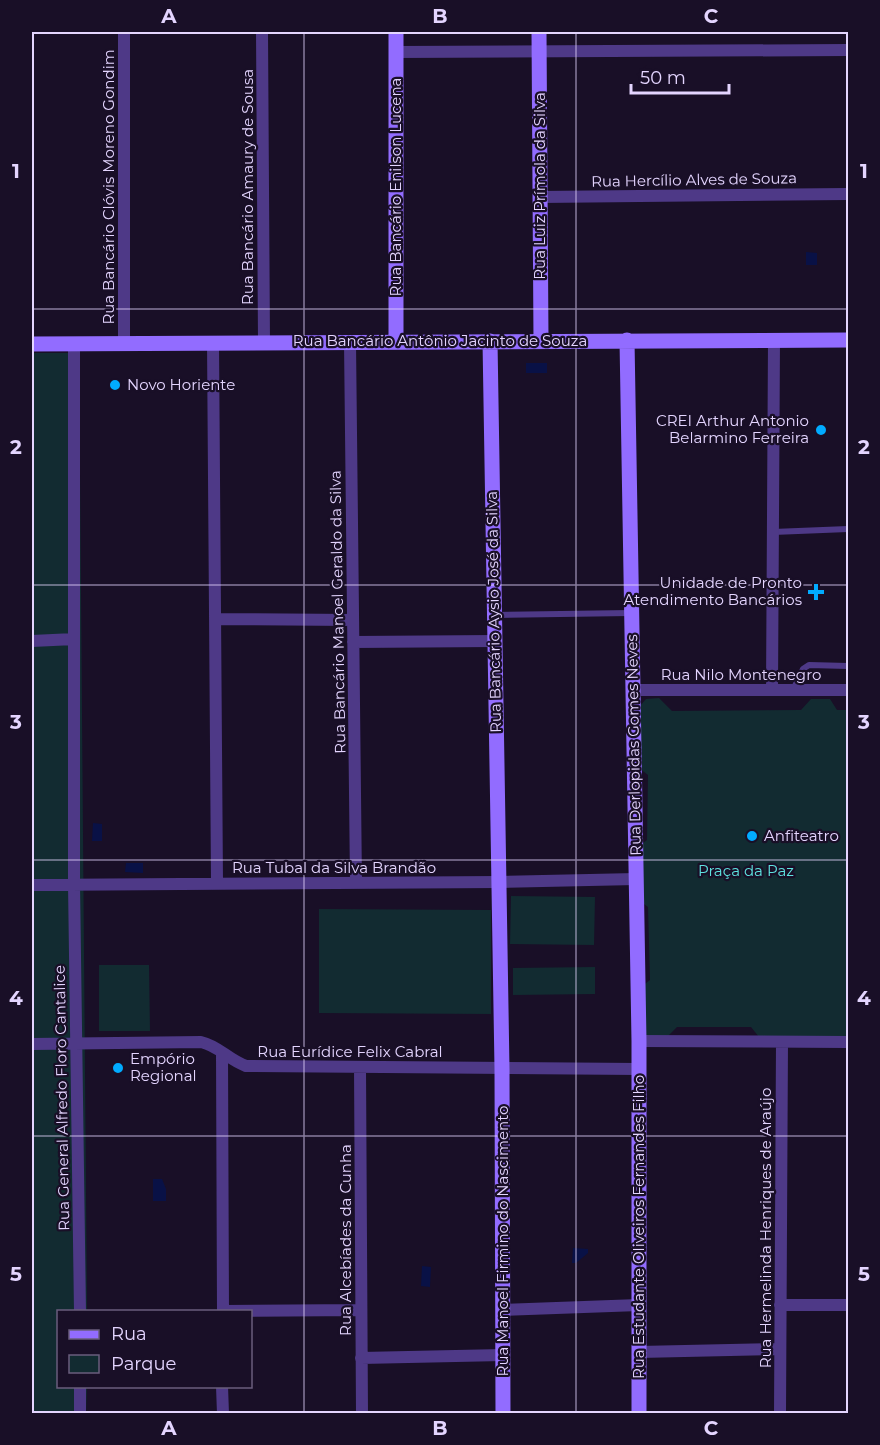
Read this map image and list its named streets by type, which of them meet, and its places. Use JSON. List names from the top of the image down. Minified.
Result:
{"streets":{"street":["Rua Hercílio Alves de Souza","Rua Luiz Prímola da Silva","Rua Bancário Clóvis Moreno Gondim","Rua Bancário Amaury de Sousa","Rua Bancário Enilson Lucena","Rua Bancário Antônio Jacinto de Souza","Rua Bancário Manoel Geraldo da Silva","Rua Bancário Aysio José da Silva","Rua Nilo Montenegro","Rua Derlopidas Gomes Neves","Rua Tubal da Silva Brandão","Rua Eurídice Felix Cabral","Rua General Alfredo Floro Cantalice","Rua Estudante Oliveiros Fernandes Filho","Rua Hermelinda Henriques de Araújo","Rua Alcebíades da Cunha","Rua Manoel Firmino do Nascimento"]},"crossings":[["Rua Hercílio Alves de Souza","Rua Luiz Prímola da Silva"],["Rua Luiz Prímola da Silva","Rua Bancário Antônio Jacinto de Souza"],["Rua Bancário Clóvis Moreno Gondim","Rua Bancário Antônio Jacinto de Souza"],["Rua Bancário Amaury de Sousa","Rua Bancário Antônio Jacinto de Souza"],["Rua Bancário Enilson Lucena","Rua Bancário Antônio Jacinto de Souza"],["Rua Bancário Antônio Jacinto de Souza","Rua Bancário Manoel Geraldo da Silva"],["Rua Bancário Antônio Jacinto de Souza","Rua Bancário Aysio José da Silva"],["Rua Bancário Antônio Jacinto de Souza","Rua Derlopidas Gomes Neves"],["Rua Bancário Antônio Jacinto de Souza","Rua General Alfredo Floro Cantalice"],["Rua Bancário Manoel Geraldo da Silva","Rua Tubal da Silva Brandão"],["Rua Bancário Aysio José da Silva","Rua Tubal da Silva Brandão"],["Rua Bancário Aysio José da Silva","Rua Eurídice Felix Cabral"],["Rua Bancário Aysio José da Silva","Rua Manoel Firmino do Nascimento"],["Rua Nilo Montenegro","Rua Derlopidas Gomes Neves"],["Rua Derlopidas Gomes Neves","Rua Tubal da Silva Brandão"],["Rua Derlopidas Gomes Neves","Rua Estudante Oliveiros Fernandes Filho"],["Rua Tubal da Silva Brandão","Rua General Alfredo Floro Cantalice"],["Rua Eurídice Felix Cabral","Rua General Alfredo Floro Cantalice"],["Rua Eurídice Felix Cabral","Rua Estudante Oliveiros Fernandes Filho"],["Rua Eurídice Felix Cabral","Rua Alcebíades da Cunha"],["Rua Eurídice Felix Cabral","Rua Manoel Firmino do Nascimento"]],"parks":["Praça da Paz"],"places":{"other":["Novo Horiente","CREI Arthur Antonio Belarmino Ferreira","Anfiteatro","Empório Regional"],"health":["Unidade de Pronto Atendimento Bancários"]},"legend":["Rua","Parque"],"scale_bar":"50 m","grid":{"columns":["A","B","C"],"rows":["1","2","3","4","5"]}}
